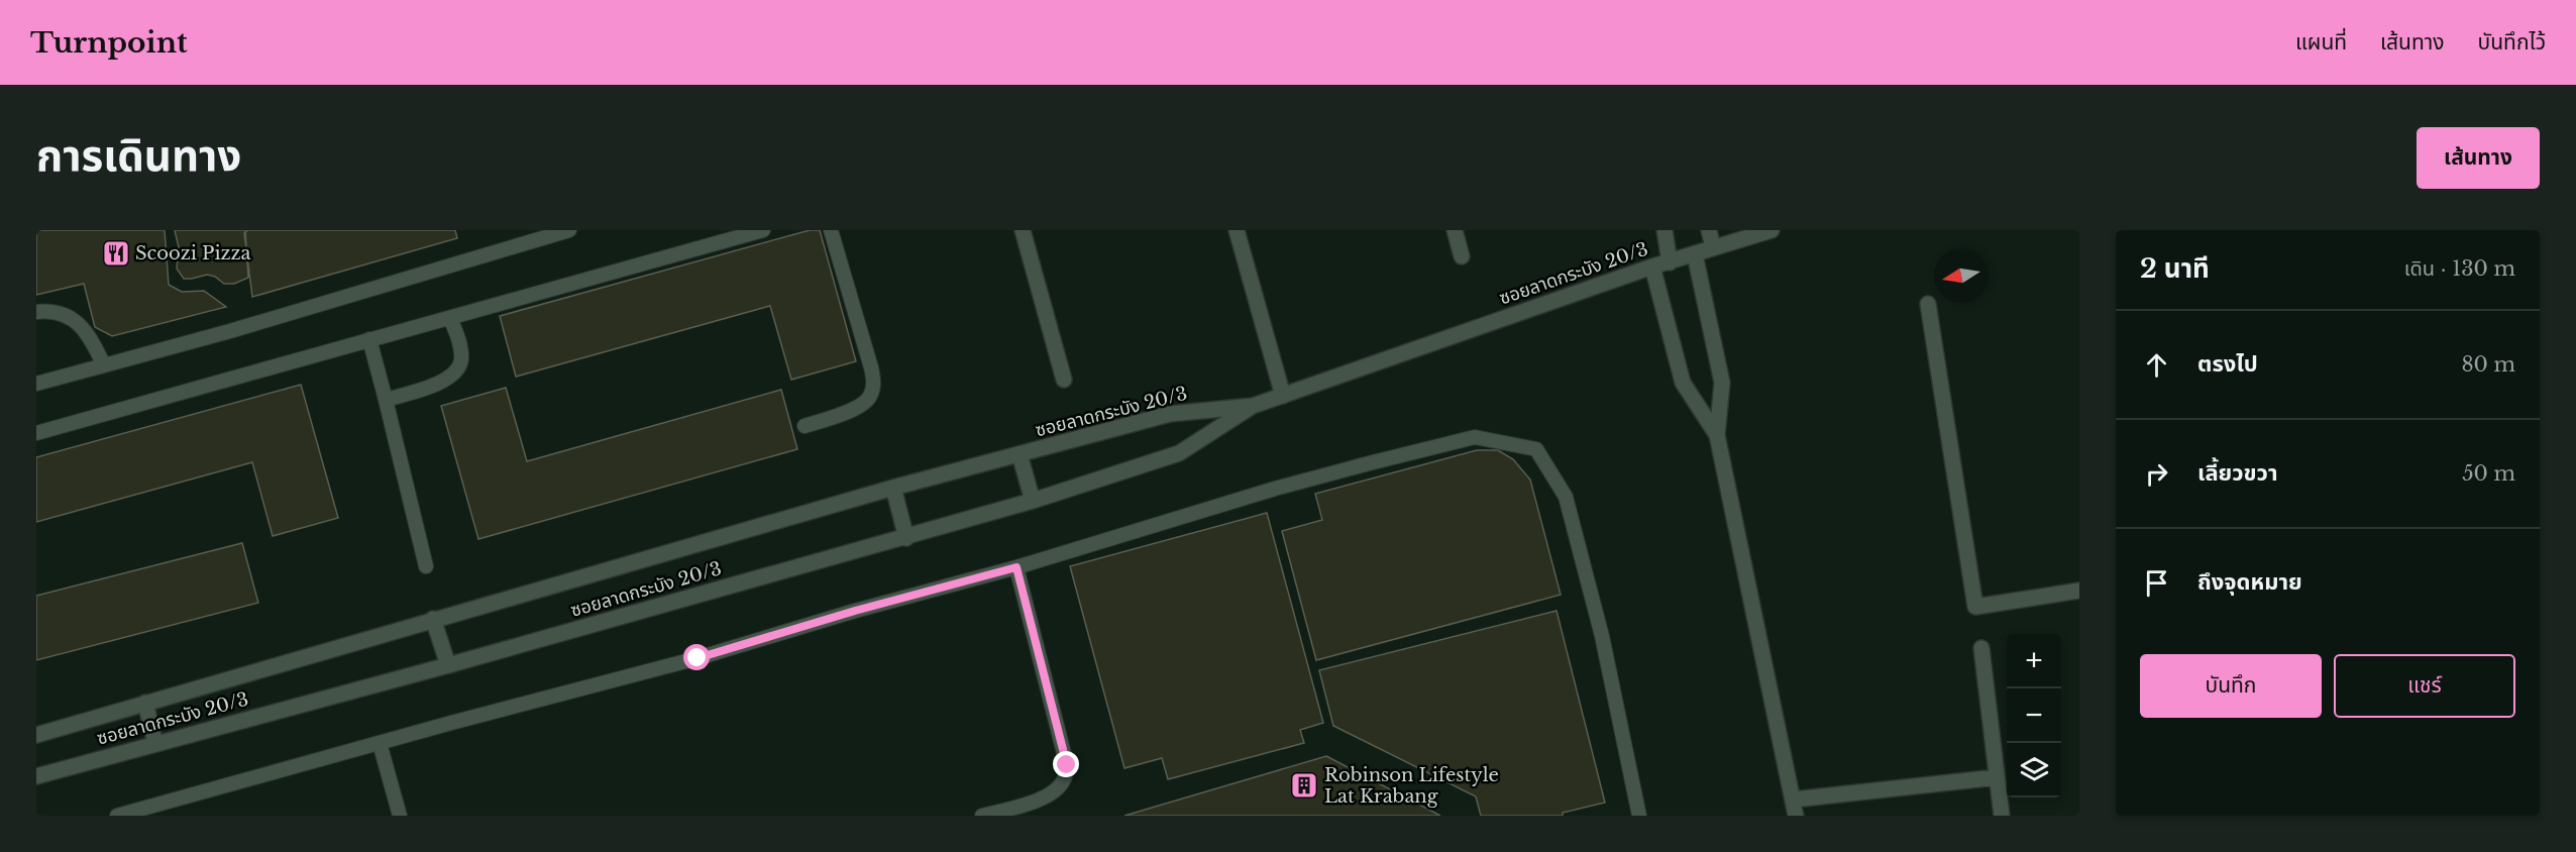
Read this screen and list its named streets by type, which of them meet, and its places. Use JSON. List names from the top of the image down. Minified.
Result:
{"streets":{"street":["ซอยลาดกระบัง 20/3"]},"places":{"restaurant":["Scoozi Pizza"],"building":["Robinson Lifestyle Lat Krabang"]},"north":"left","page":{"header":"Turnpoint","nav":["แผนที่","เส้นทาง","บันทึกไว้"],"title":"การเดินทาง","buttons":["เส้นทาง",["บันทึก","แชร์"]],"heading":["2 นาที","เดิน · 130 m"],"list":[["ตรงไป","80 m"],["เลี้ยวขวา","50 m"],"ถึงจุดหมาย"],"map_buttons":["+","−"]}}
